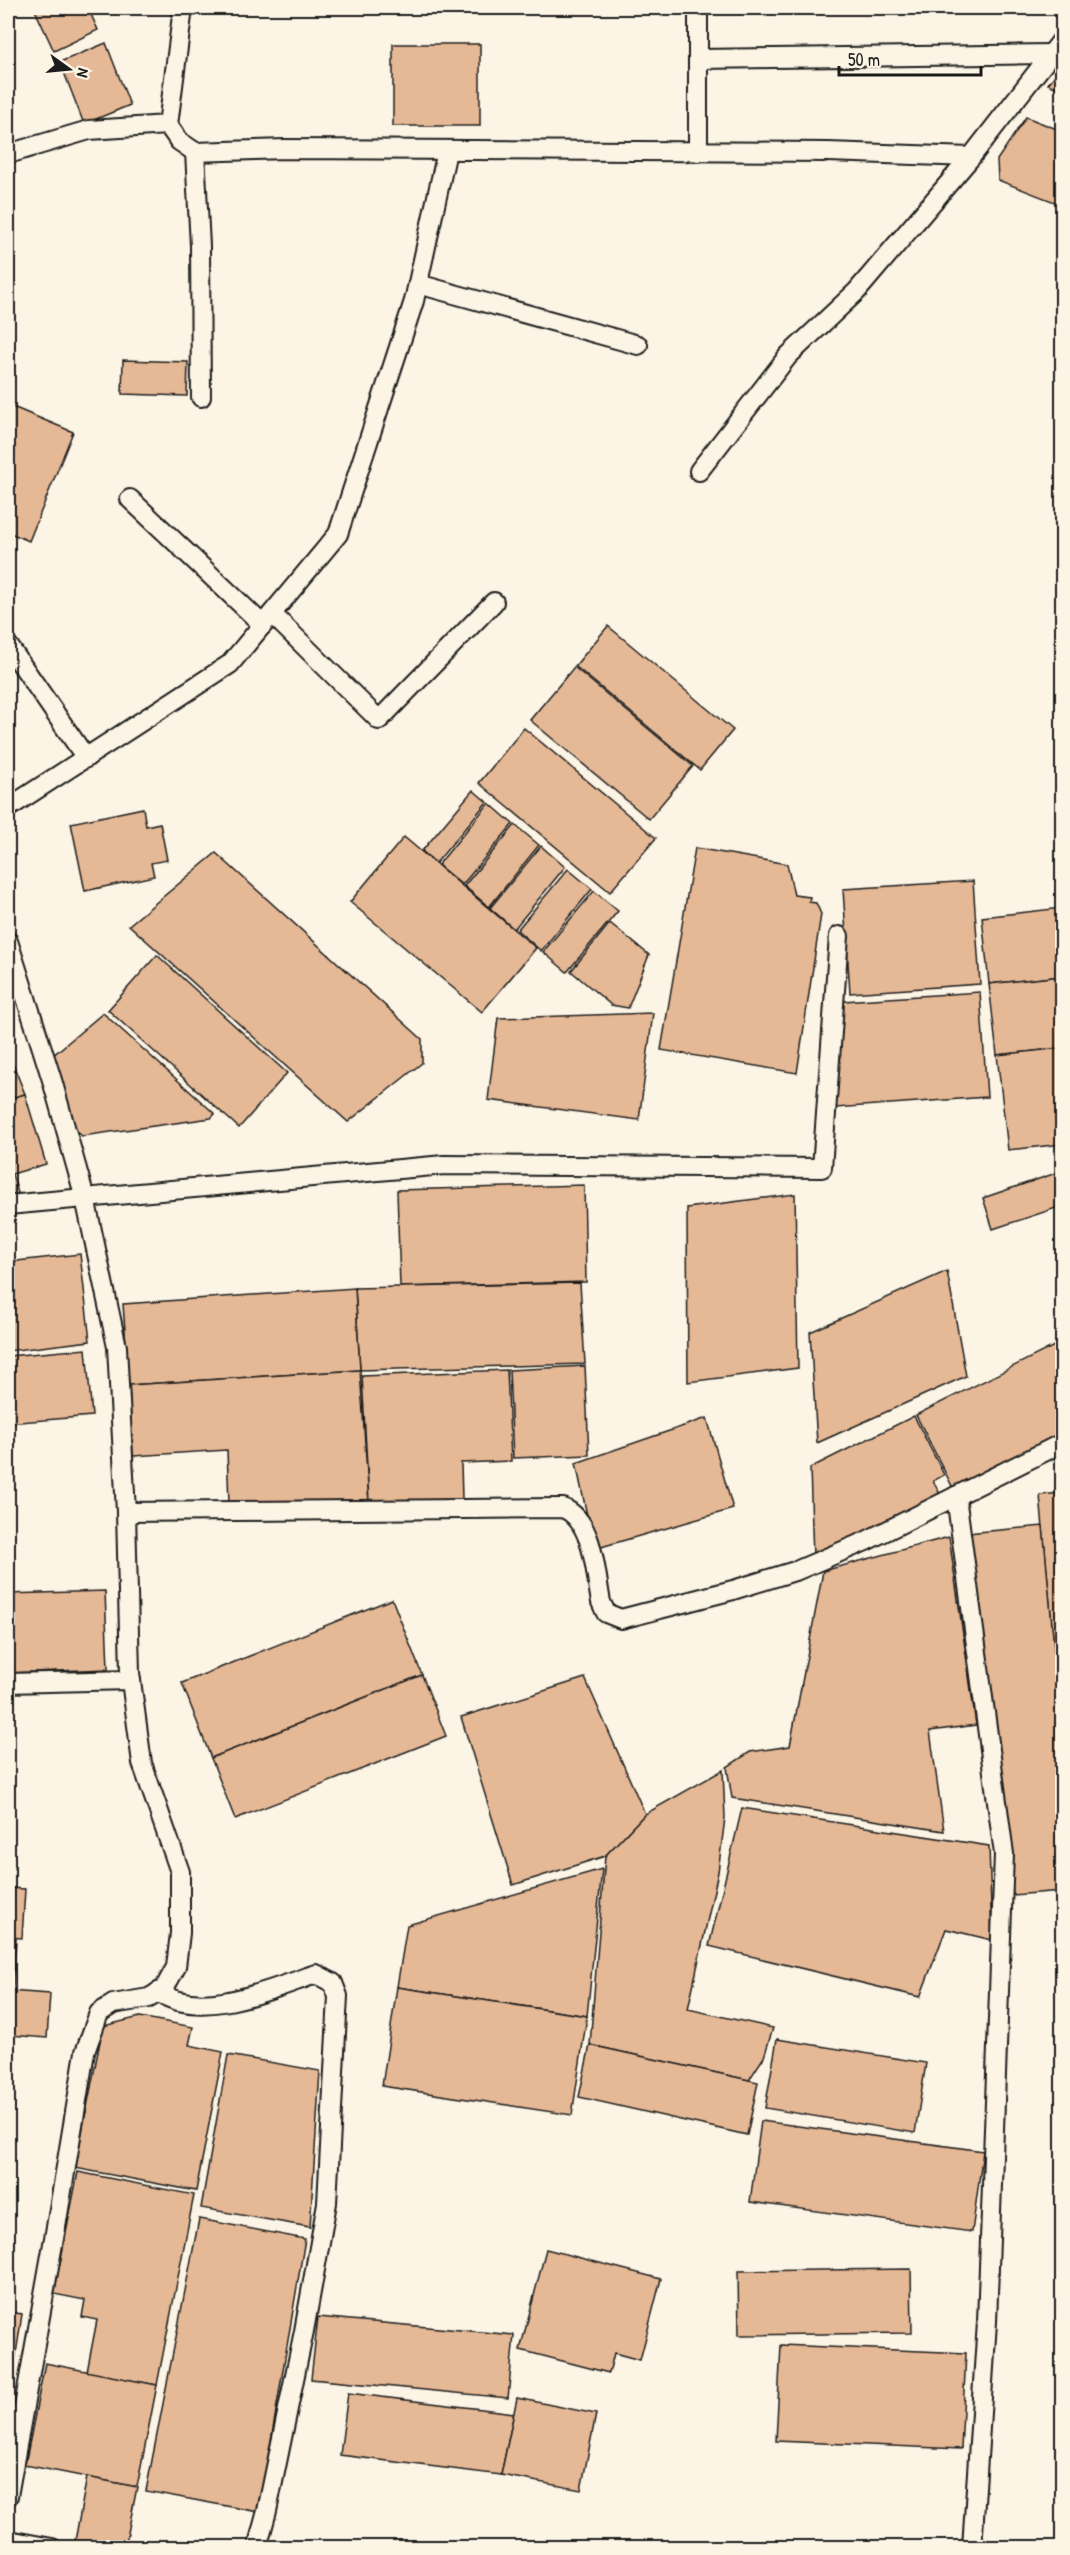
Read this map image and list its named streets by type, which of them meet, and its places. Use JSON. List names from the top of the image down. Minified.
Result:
{"scale_bar":"50 m","north":"right"}
